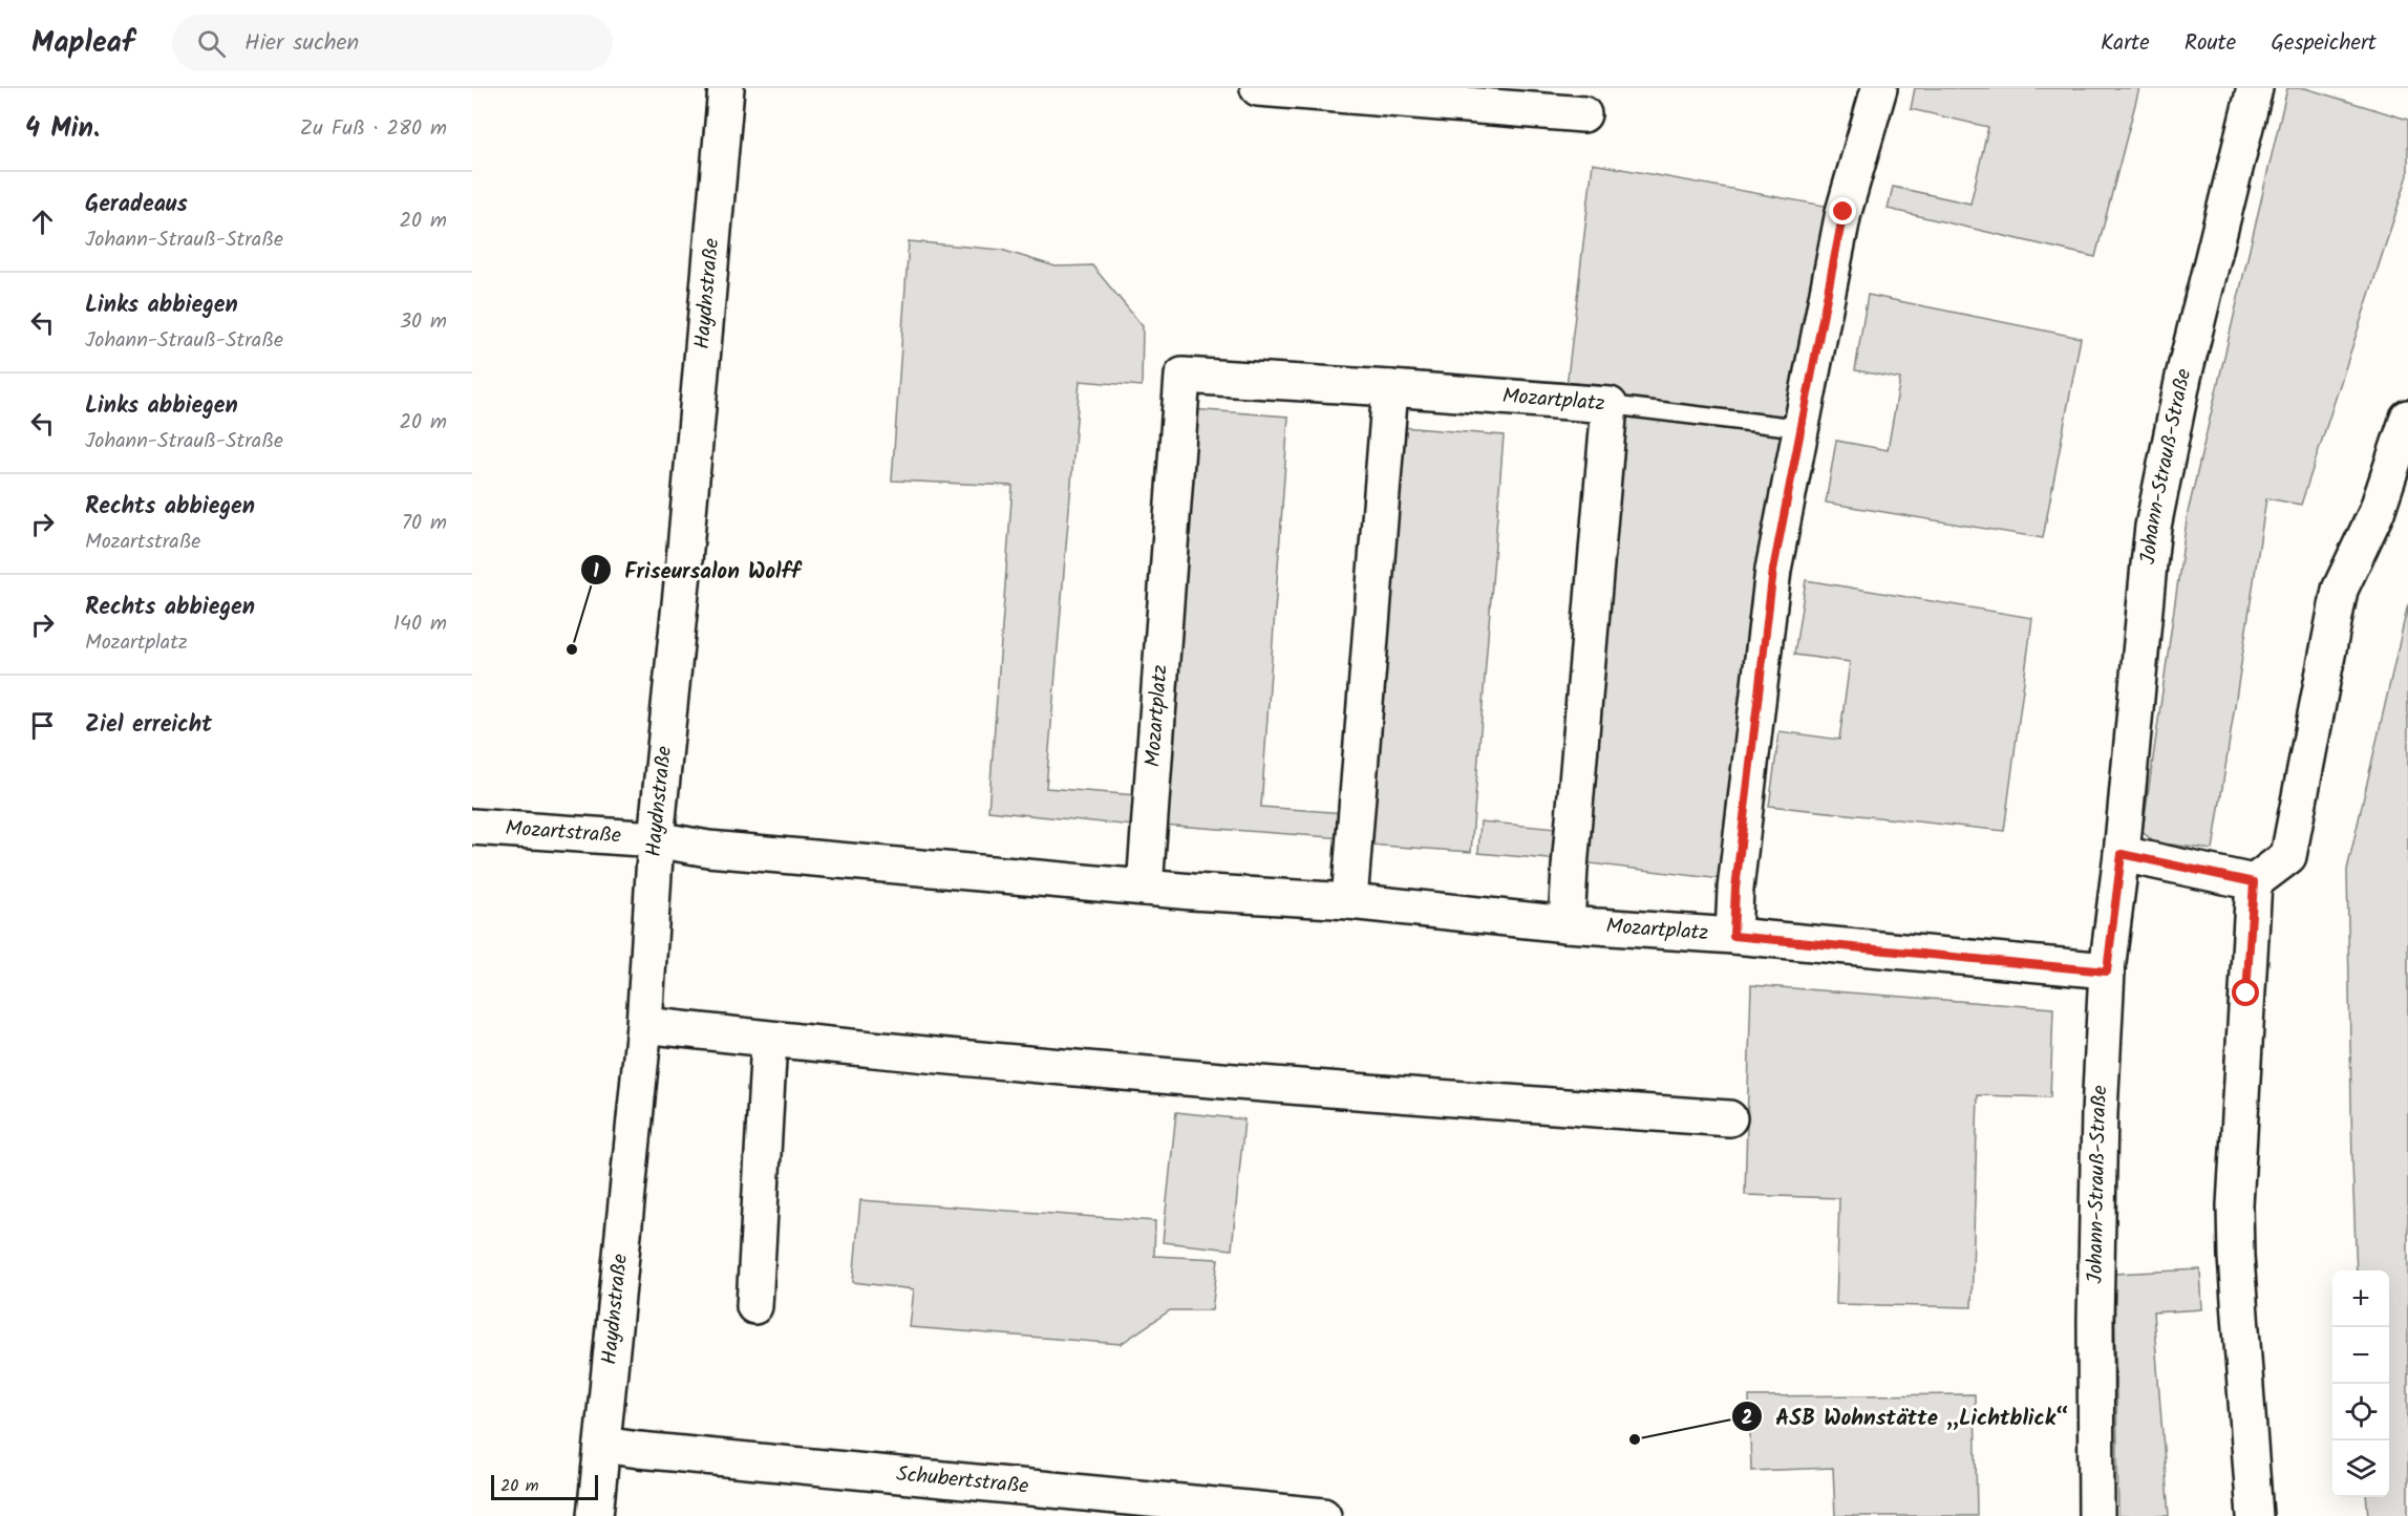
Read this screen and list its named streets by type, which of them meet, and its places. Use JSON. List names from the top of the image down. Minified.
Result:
{"streets":{"street":["Haydnstraße","Mozartplatz","Johann-Strauß-Straße","Mozartstraße","Schubertstraße"]},"crossings":[["Haydnstraße","Mozartplatz"],["Haydnstraße","Mozartstraße"],["Haydnstraße","Schubertstraße"],["Mozartplatz","Mozartstraße"]],"places":["Friseursalon Wolff","ASB Wohnstätte „Lichtblick“"],"scale_bar":"20 m","page":{"header":"Mapleaf","search":"Hier suchen","nav":["Karte","Route","Gespeichert"],"heading":["4 Min.","Zu Fuß · 280 m"],"list":[["Geradeaus","Johann-Strauß-Straße","20 m"],["Links abbiegen","Johann-Strauß-Straße","30 m"],["Links abbiegen","Johann-Strauß-Straße","20 m"],["Rechts abbiegen","Mozartstraße","70 m"],["Rechts abbiegen","Mozartplatz","140 m"],"Ziel erreicht"],"map_buttons":["+","−"],"scale":"20 m"}}
